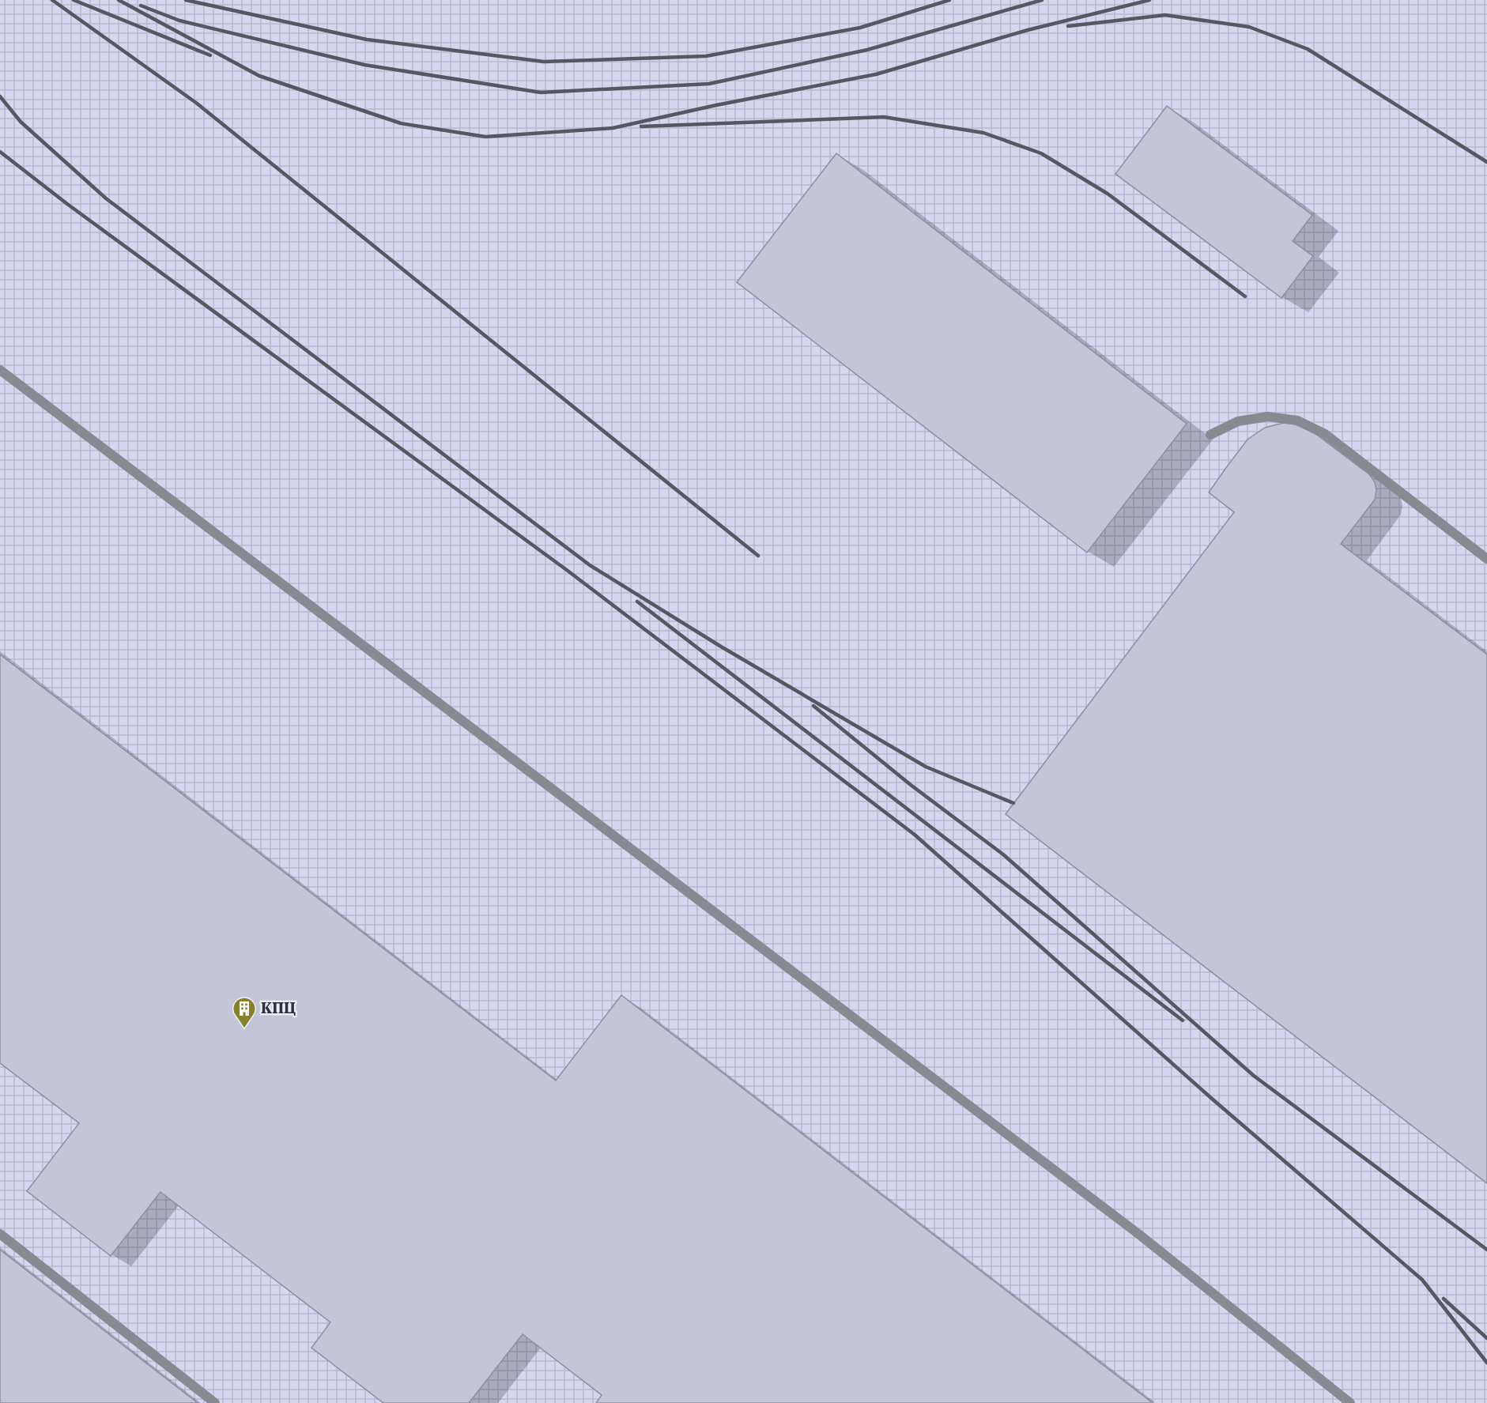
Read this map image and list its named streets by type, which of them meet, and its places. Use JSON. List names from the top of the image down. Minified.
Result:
{"places":{"building":["КПЦ"]}}
